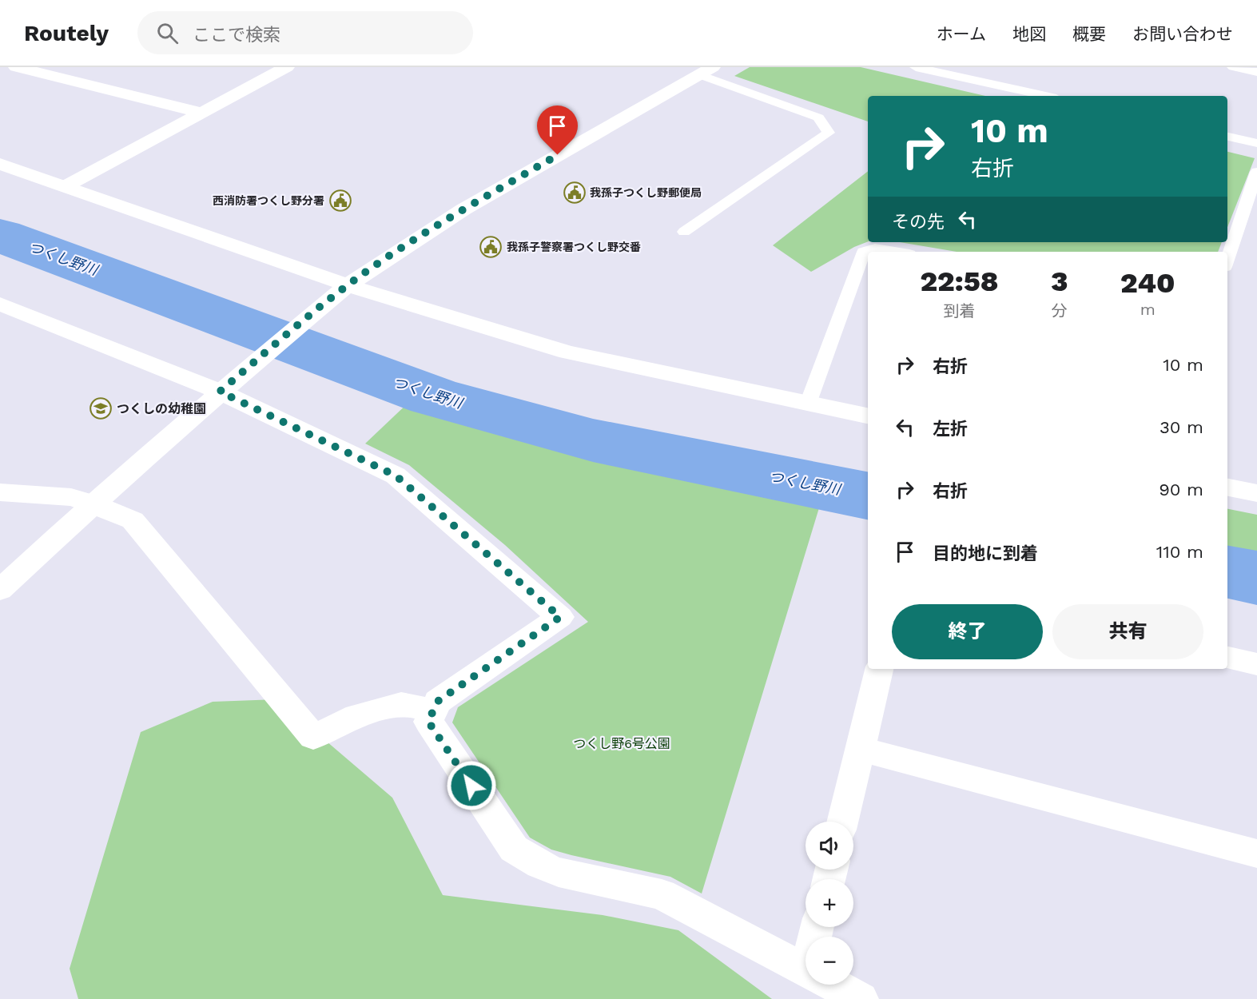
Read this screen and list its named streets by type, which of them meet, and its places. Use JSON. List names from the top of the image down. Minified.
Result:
{"water":["つくし野川"],"parks":["つくし野6号公園"],"places":{"public building":["我孫子つくし野郵便局","西消防署つくし野分署","我孫子警察署つくし野交番"],"school or university":["つくしの幼稚園"]},"page":{"header":"Routely","search":"ここで検索","nav":["ホーム","地図","概要","お問い合わせ"],"turn":["10 m","右折"],"then":"その先","eta":["22:58","到着","3","分","240","m"],"list":[{"name":"右折","value":"10 m"},{"name":"左折","value":"30 m"},{"name":"右折","value":"90 m"},{"name":"目的地に到着","value":"110 m"}],"buttons":["終了","共有"],"map_buttons":["+","−"]}}
